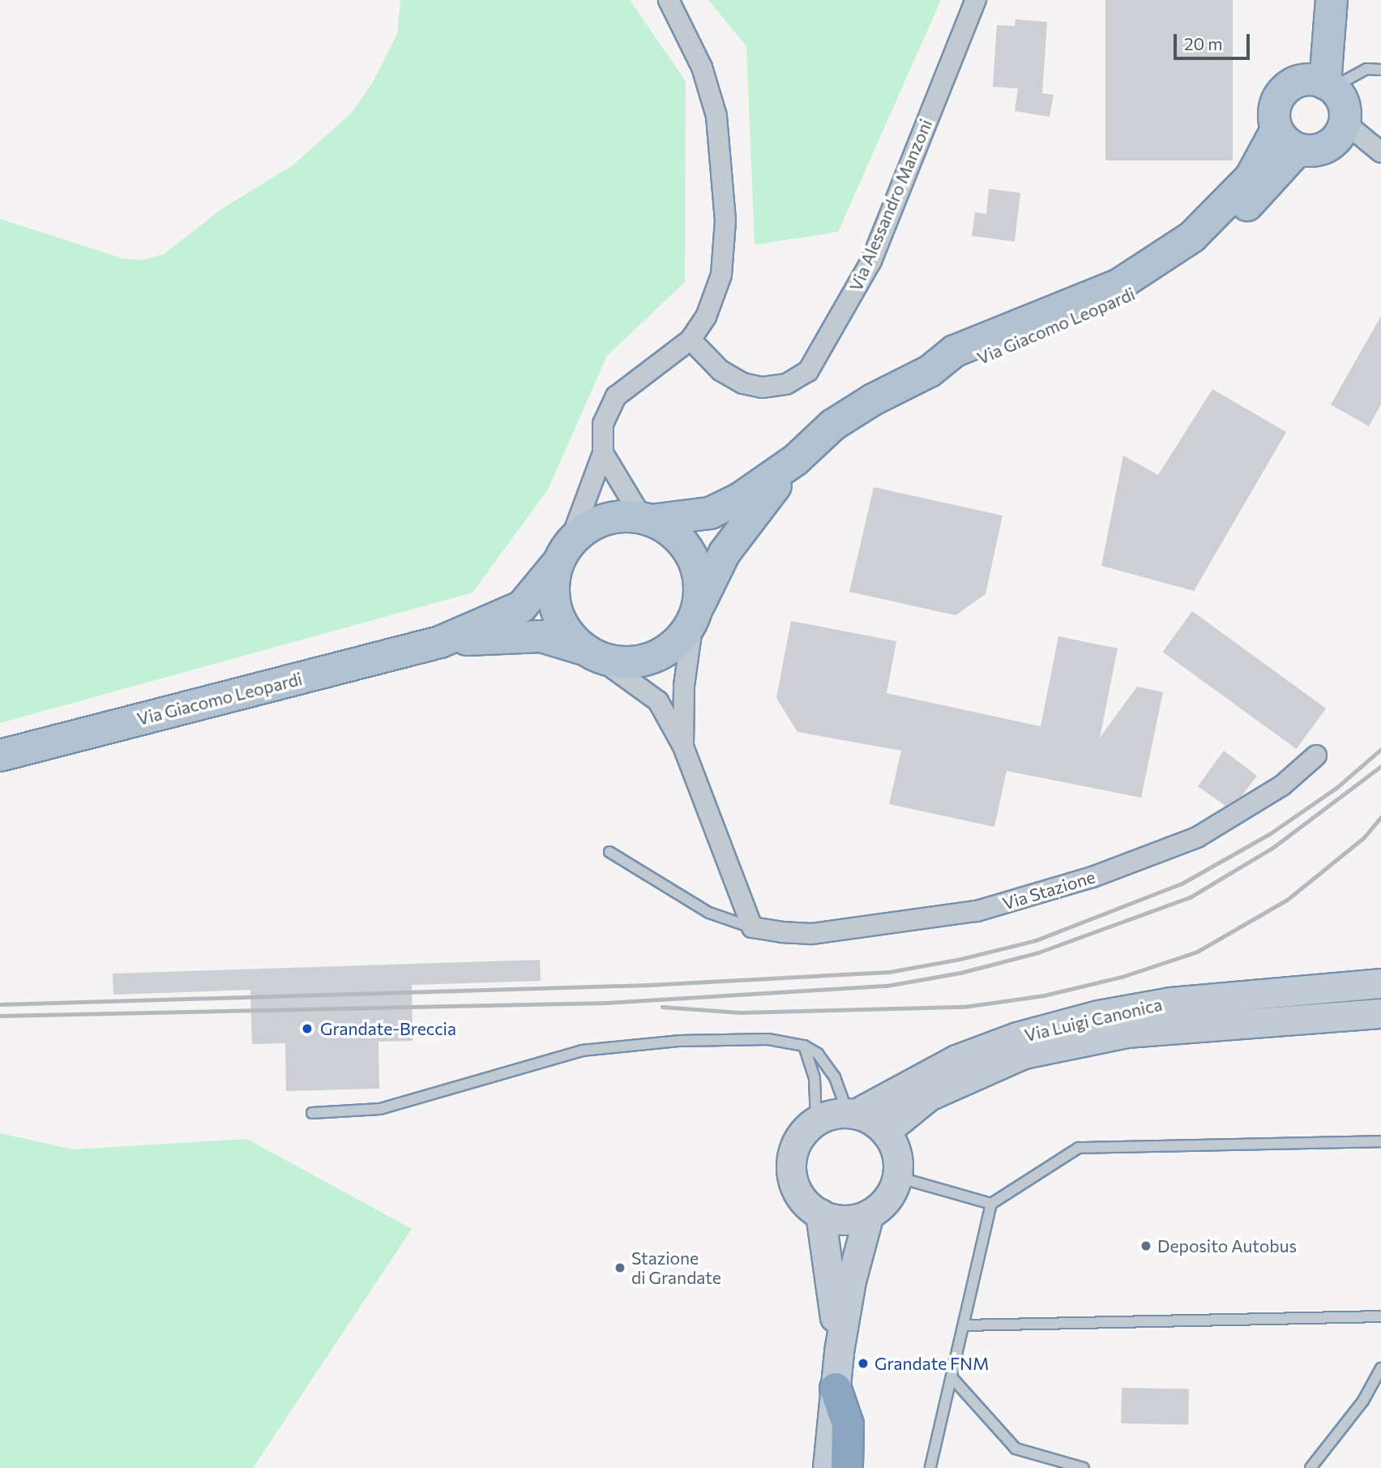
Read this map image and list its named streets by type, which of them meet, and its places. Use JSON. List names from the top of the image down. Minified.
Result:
{"streets":{"main road":["Via Giacomo Leopardi"],"street":["Via Alessandro Manzoni","Via Stazione","Via Luigi Canonica"]},"places":["Grandate-Breccia","Deposito Autobus","Stazione di Grandate","Grandate FNM"],"scale_bar":"20 m"}
